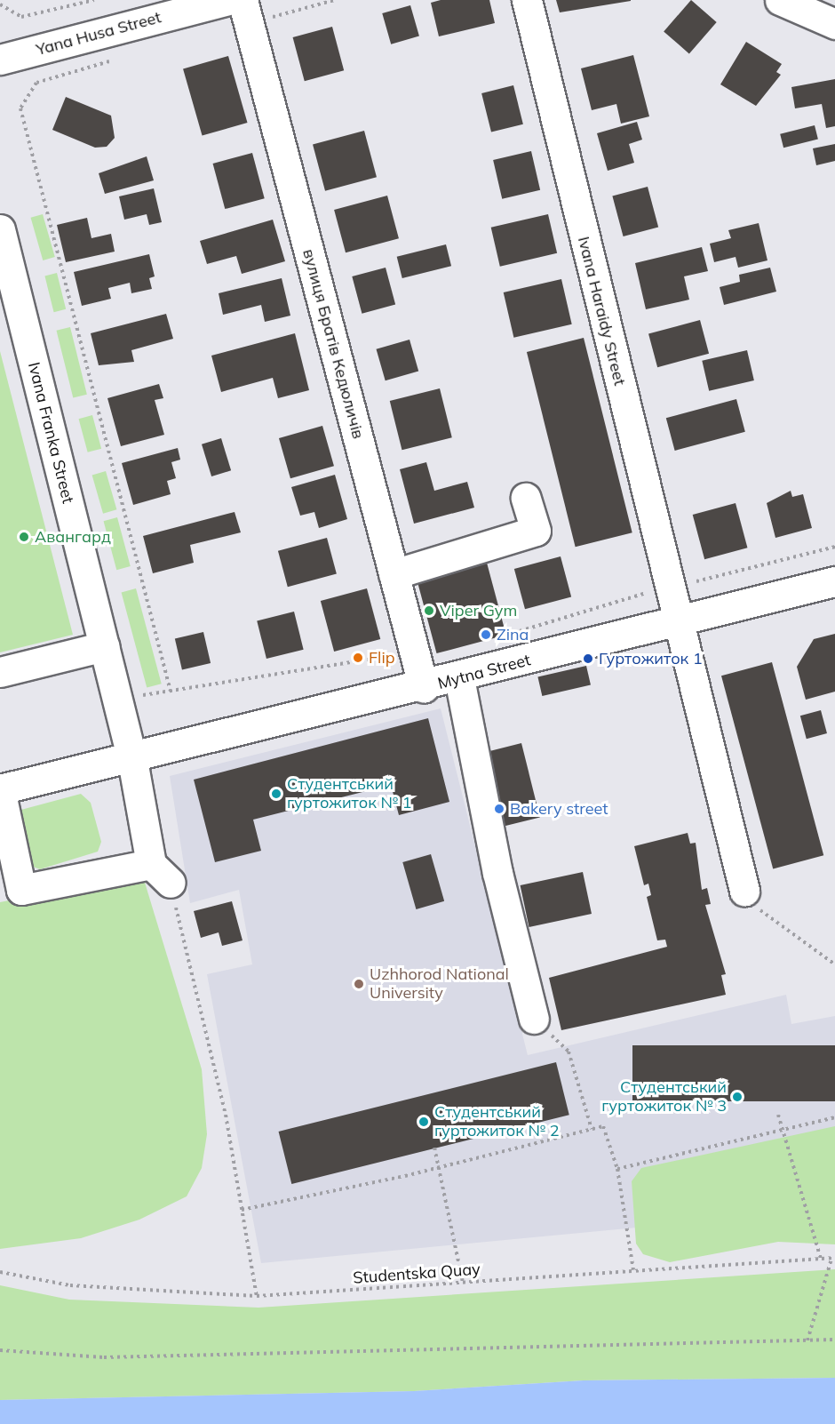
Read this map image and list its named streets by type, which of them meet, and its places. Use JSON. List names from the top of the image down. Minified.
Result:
{"streets":{"street":["Yana Husa Street","Ivana Haraidy Street","вулиця Братів Кедюличів","Ivana Franka Street","Mytna Street"],"path":["Studentska Quay"]},"crossings":[["Ivana Haraidy Street","Mytna Street"],["вулиця Братів Кедюличів","Mytna Street"],["Ivana Franka Street","Mytna Street"]],"places":["Авангард","Viper Gym","Zina","Flip","Гуртожиток 1","Студентський гуртожиток № 1","Bakery street","Uzhhorod National University","Студентський гуртожиток № 3","Студентський гуртожиток № 2"]}
